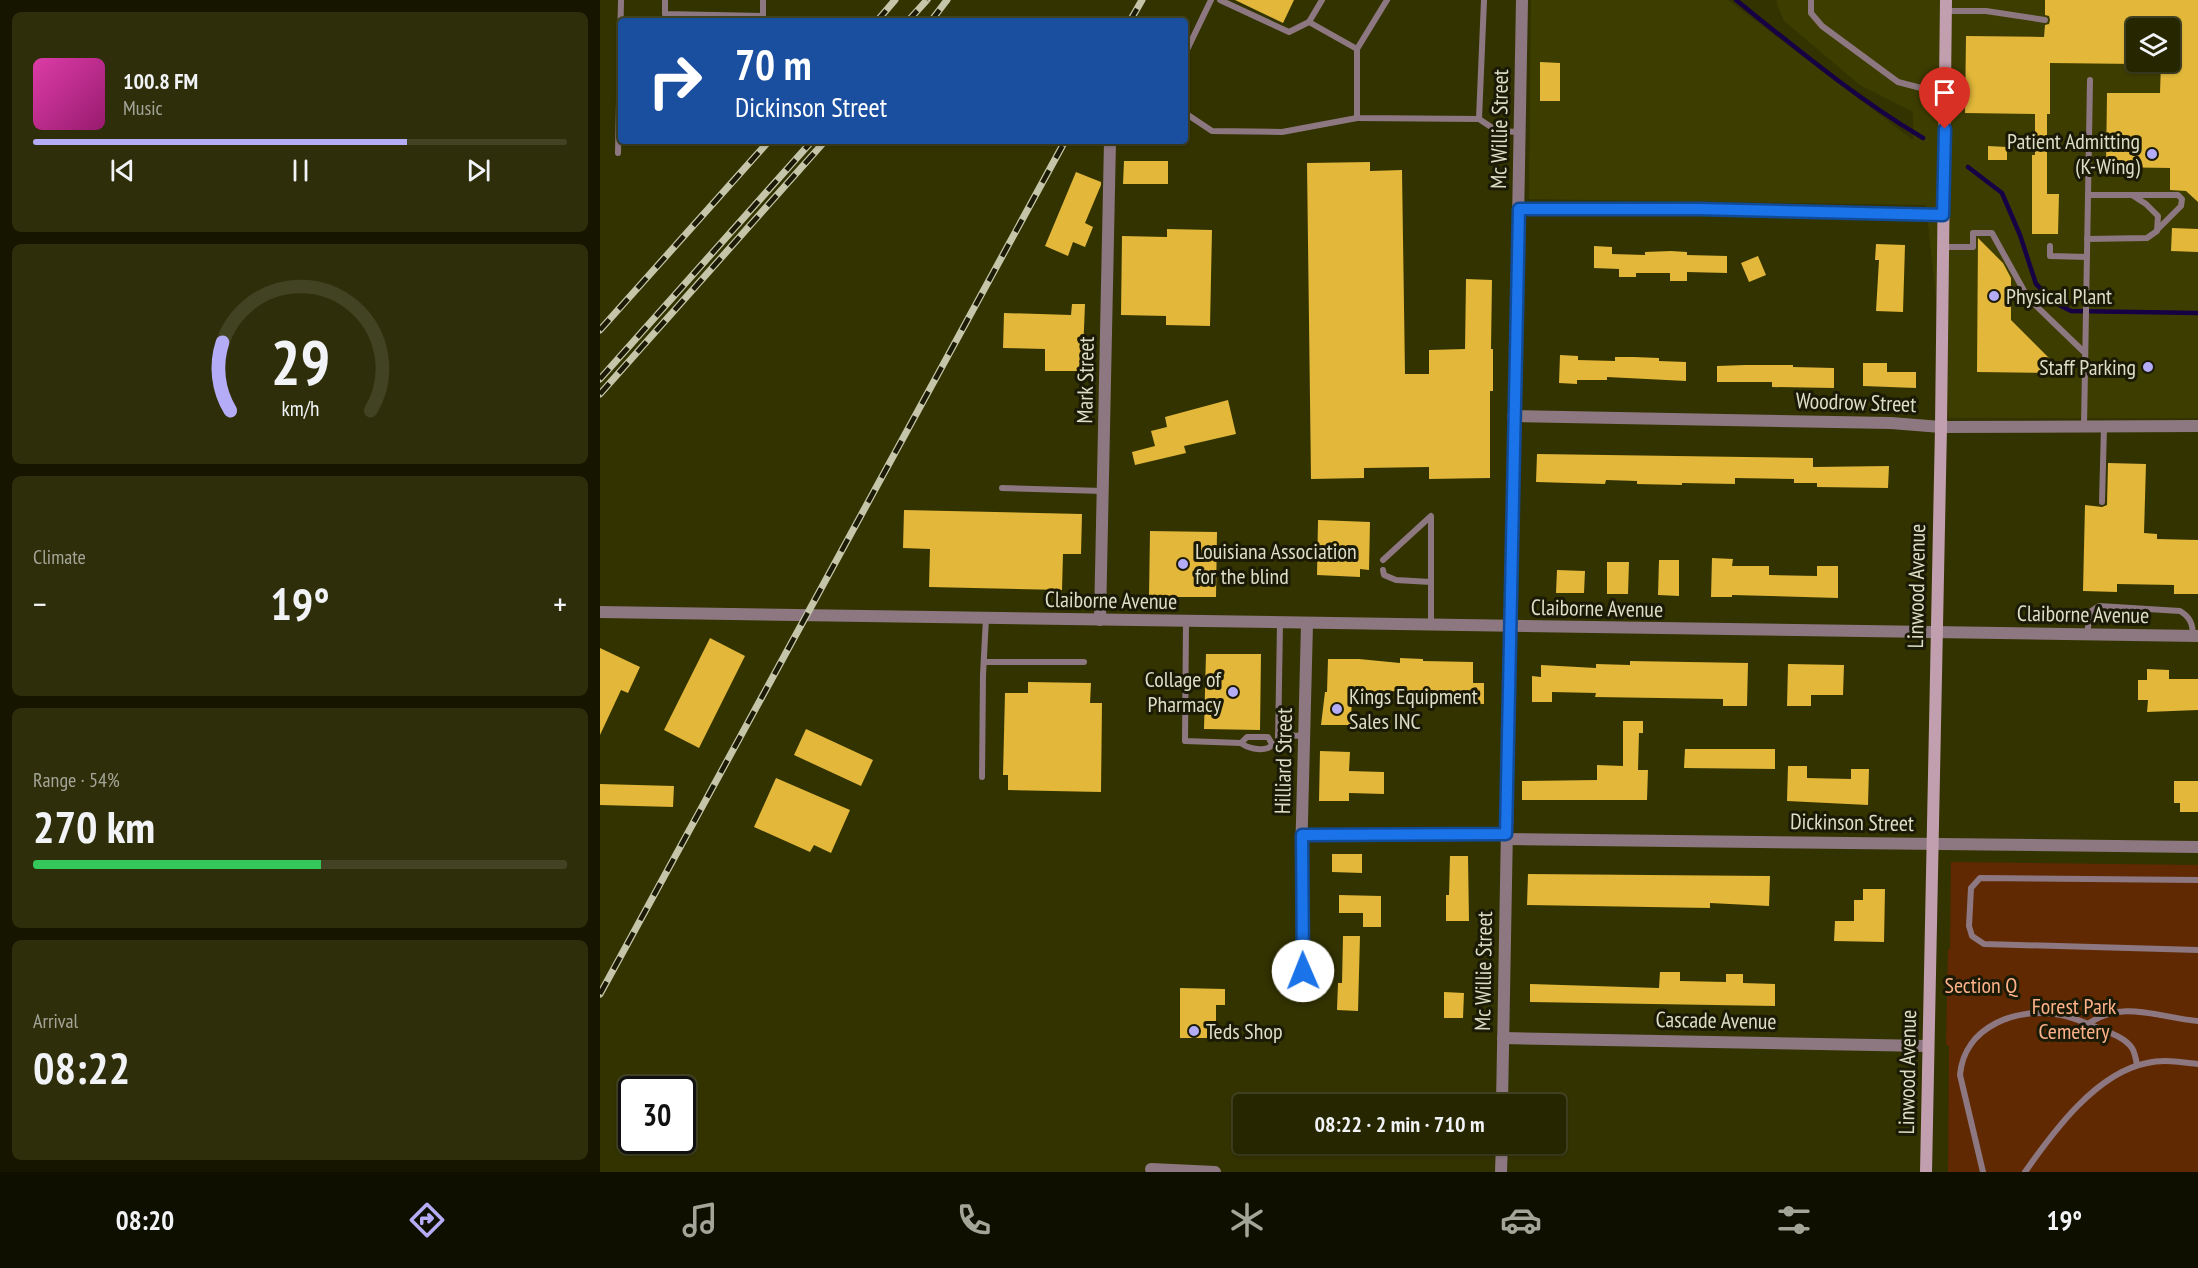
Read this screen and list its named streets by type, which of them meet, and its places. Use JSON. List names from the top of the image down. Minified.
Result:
{"streets":{"main road":["Linwood Avenue"],"street":["Mc Willie Street","Mark Street","Woodrow Street","Claiborne Avenue","Hilliard Street","Dickinson Street","Cascade Avenue"]},"crossings":[["Mc Willie Street","Woodrow Street"],["Mc Willie Street","Claiborne Avenue"],["Mc Willie Street","Dickinson Street"],["Mc Willie Street","Cascade Avenue"],["Mark Street","Claiborne Avenue"],["Woodrow Street","Linwood Avenue"],["Linwood Avenue","Claiborne Avenue"],["Linwood Avenue","Dickinson Street"],["Linwood Avenue","Cascade Avenue"],["Claiborne Avenue","Hilliard Street"],["Hilliard Street","Dickinson Street"]],"parks":["Section Q","Forest Park Cemetery"],"places":["Patient Admitting (K-Wing)","Physical Plant","Staff Parking","Louisiana Association for the blind","Collage of Pharmacy","Kings Equipment Sales INC","Teds Shop"],"page":{"turn":["70 m","Dickinson Street"],"song":["100.8 FM","Music"],"tile":["Climate",["Range · 54%","270 km"],["Arrival","08:22"]],"heat":["−","19°","+"],"limit":"30","trip":"08:22 · 2 min · 710 m","tabs":["08:20","19°"],"gauge":["29","km/h"]}}
